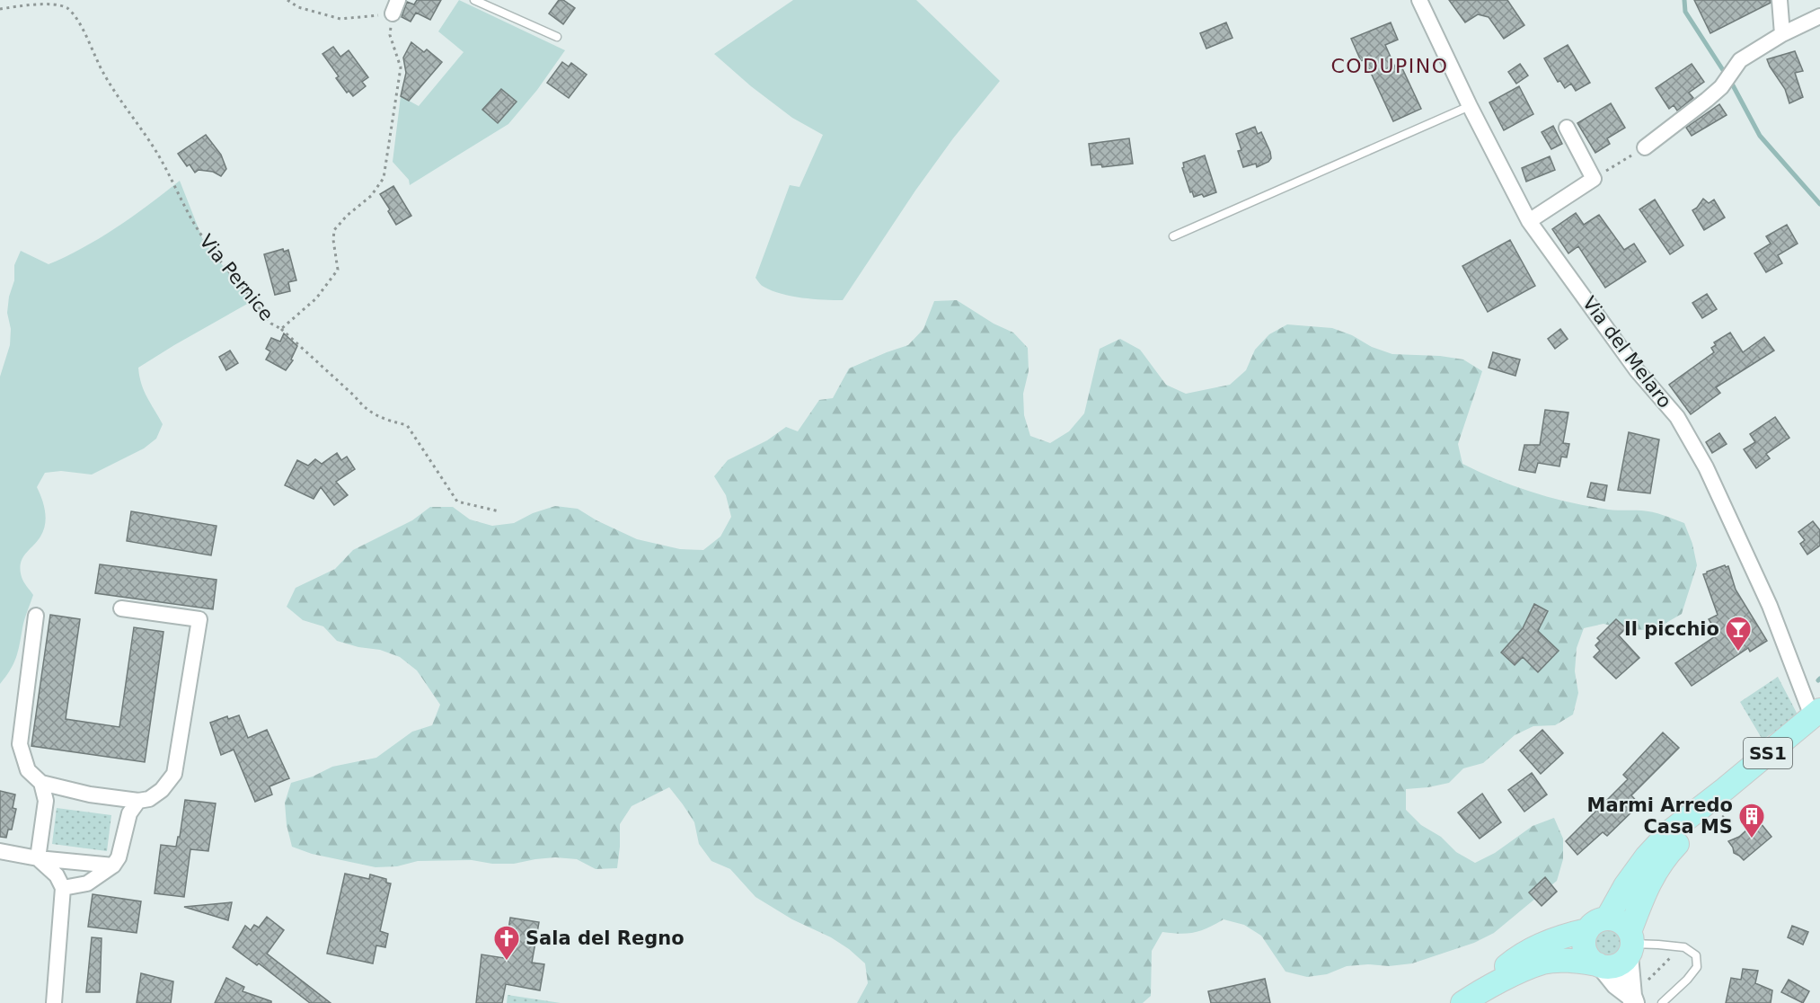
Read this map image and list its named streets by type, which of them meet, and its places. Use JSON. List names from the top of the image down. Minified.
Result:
{"streets":{"main road":["SS1"],"street":["Via del Melaro"],"path":["Via Pernice"]},"crossings":[["Via del Melaro","SS1"]],"districts":["CODUPINO"],"places":{"bar":["Il picchio"],"building":["Marmi Arredo Casa MS"],"church":["Sala del Regno"]}}
